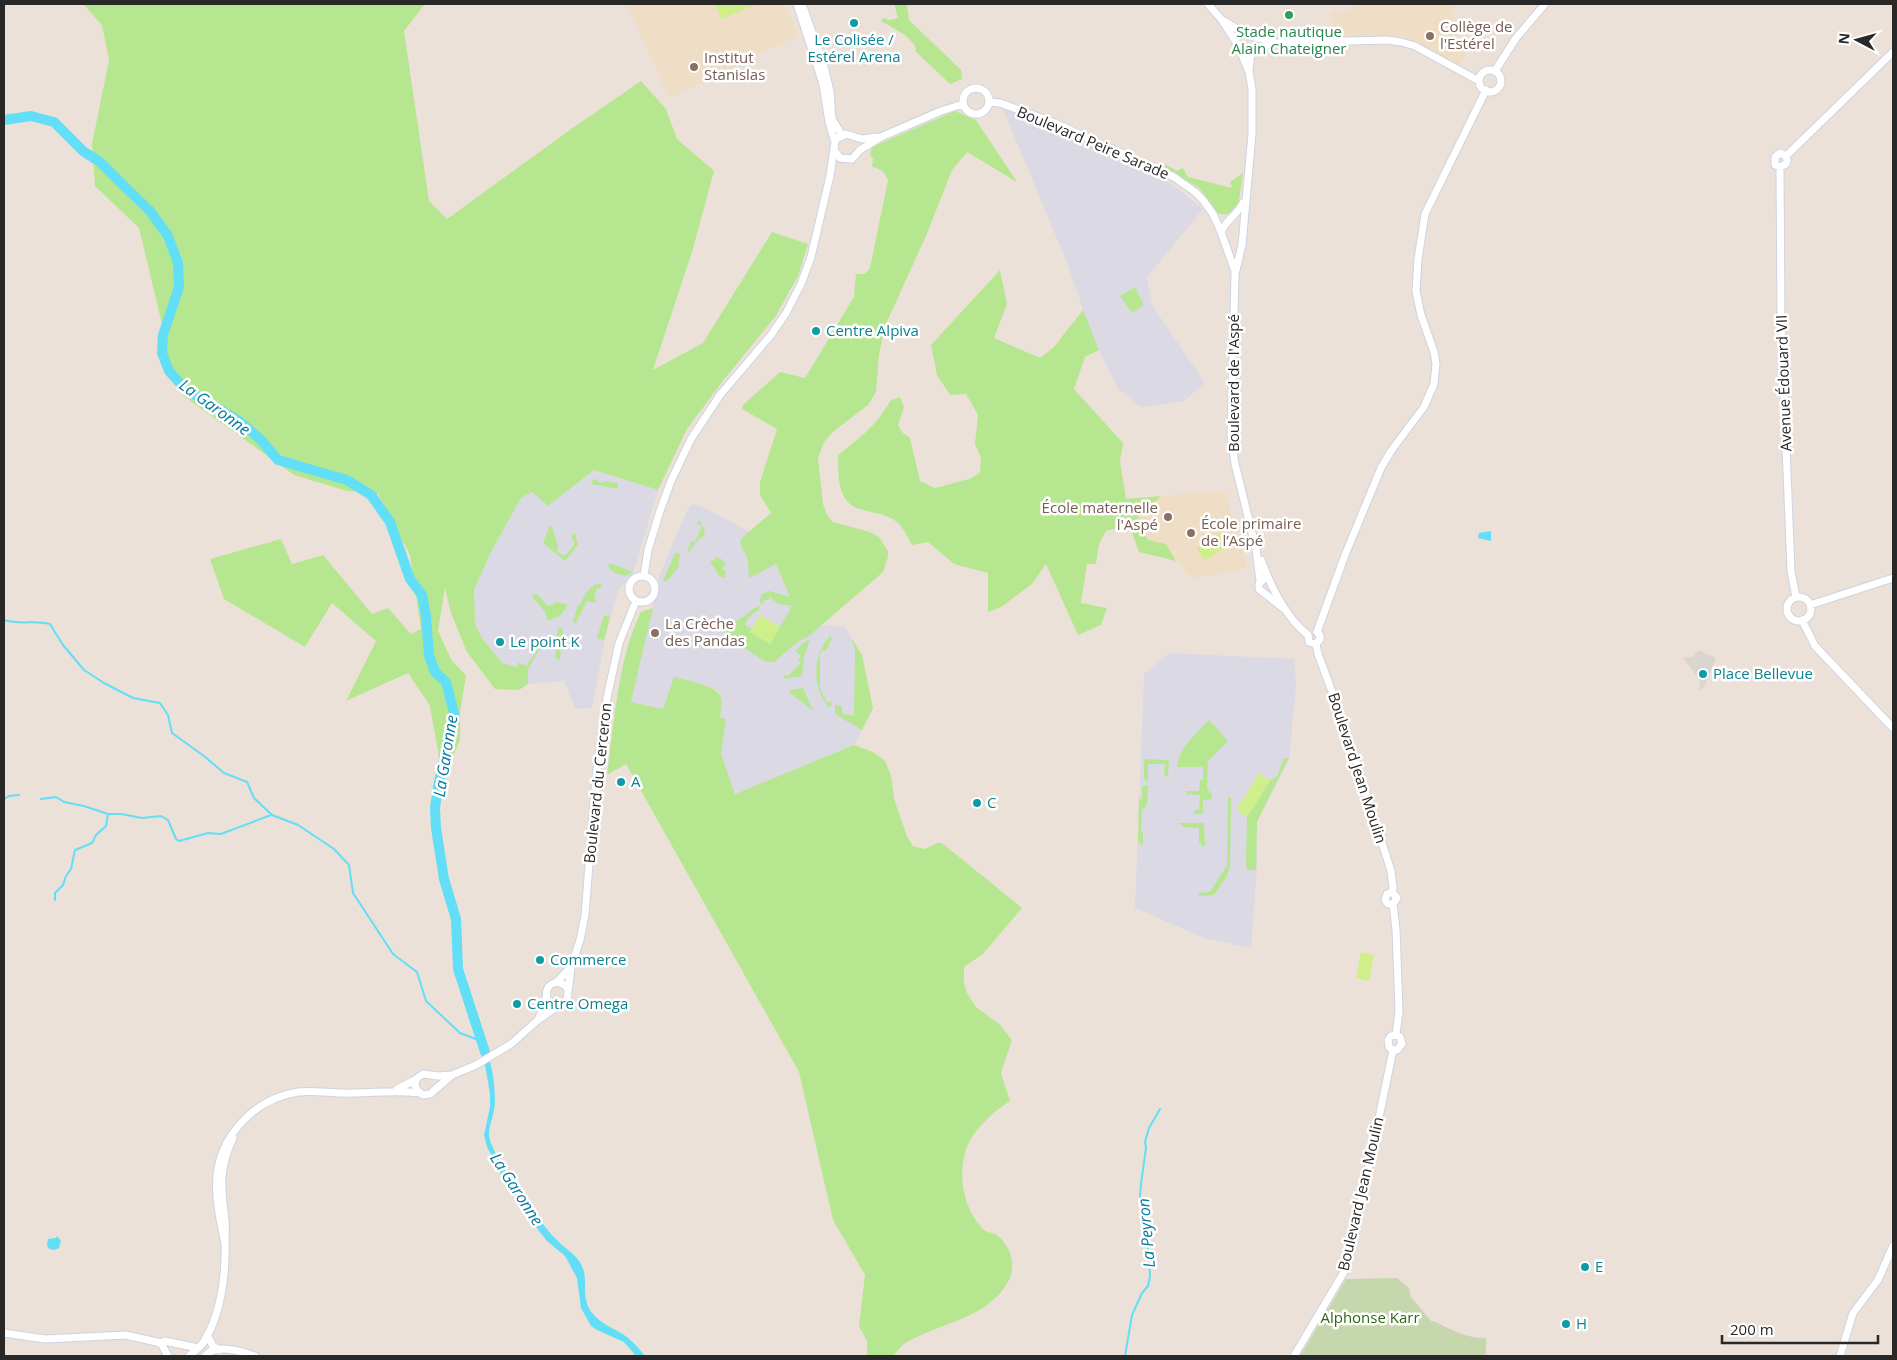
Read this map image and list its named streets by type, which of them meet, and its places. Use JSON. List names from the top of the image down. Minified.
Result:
{"streets":{"street":["Boulevard Peire Sarade","Boulevard de l'Aspé","Avenue Édouard VII","Boulevard Jean Moulin","Boulevard du Cerceron"]},"crossings":[["Boulevard Peire Sarade","Boulevard de l'Aspé"],["Boulevard de l'Aspé","Boulevard Jean Moulin"]],"water":["La Garonne","La Peyron"],"parks":["Alphonse Karr"],"places":["Stade nautique Alain Chateigner","Le Colisée / Estérel Arena","Collège de l'Estérel","Institut Stanislas","Centre Alpiva","École maternelle l'Aspé","École primaire de l’Aspé","La Crèche des Pandas","Le point K","Place Bellevue","A","C","Commerce","Centre Omega","E","H"],"scale_bar":"200 m","north":"left"}
